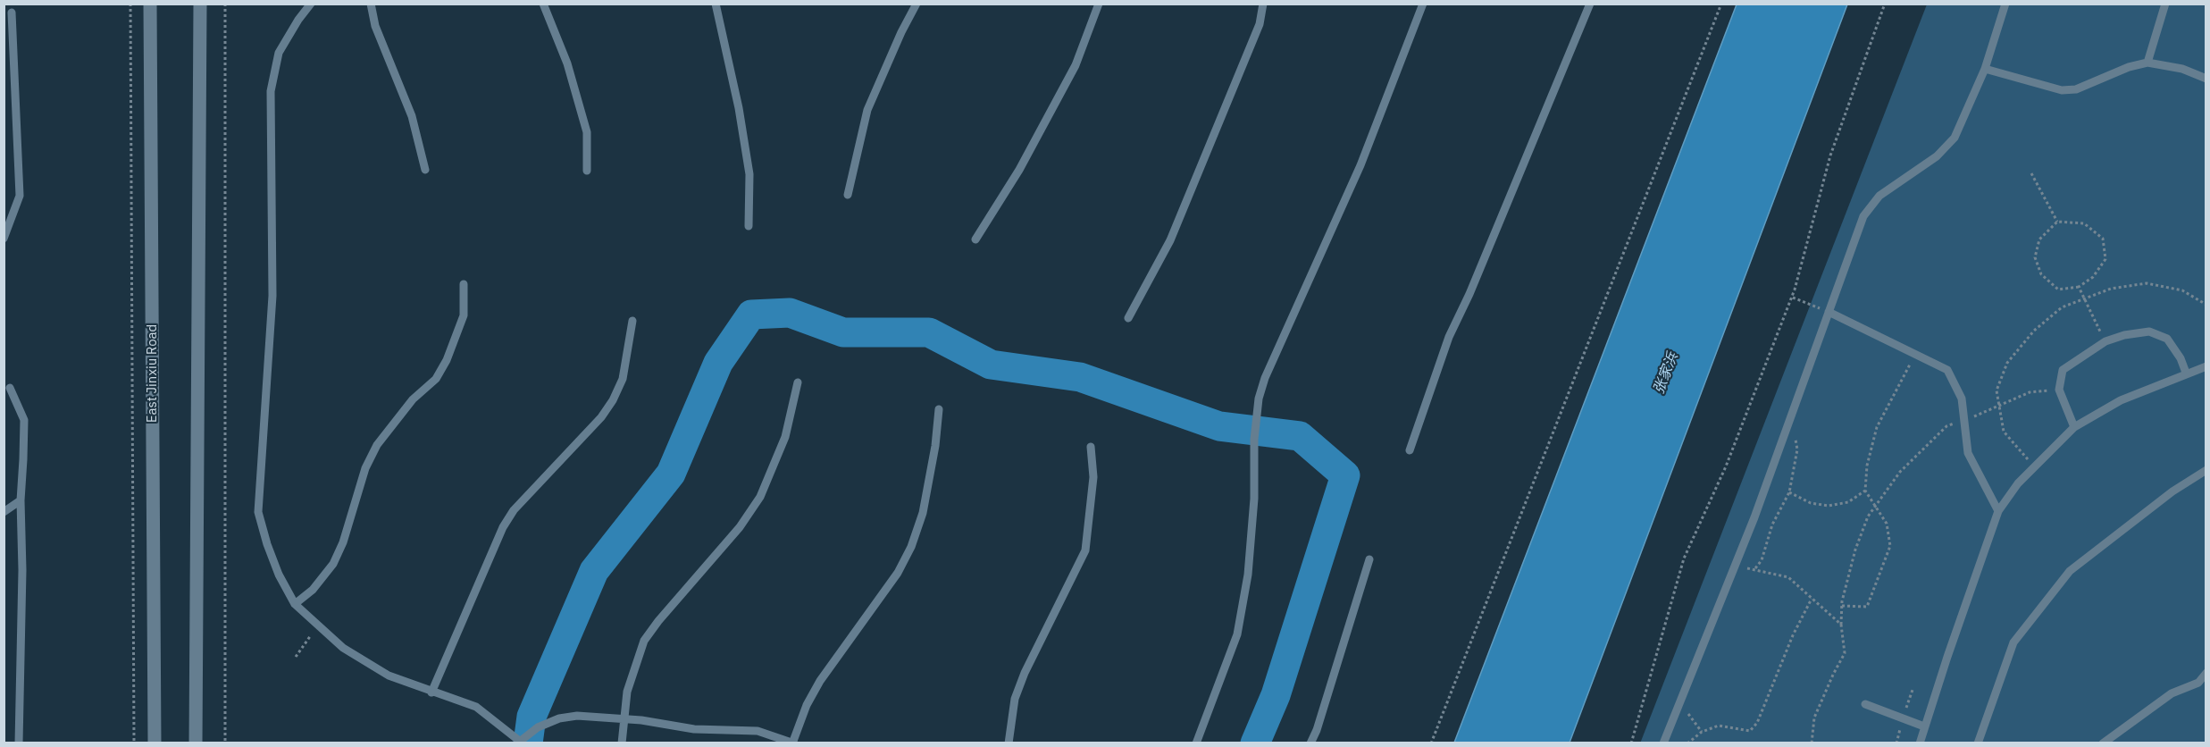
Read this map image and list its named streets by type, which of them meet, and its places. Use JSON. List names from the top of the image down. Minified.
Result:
{"streets":{"main road":["East Jinxiu Road"]},"water":["张家浜"]}
